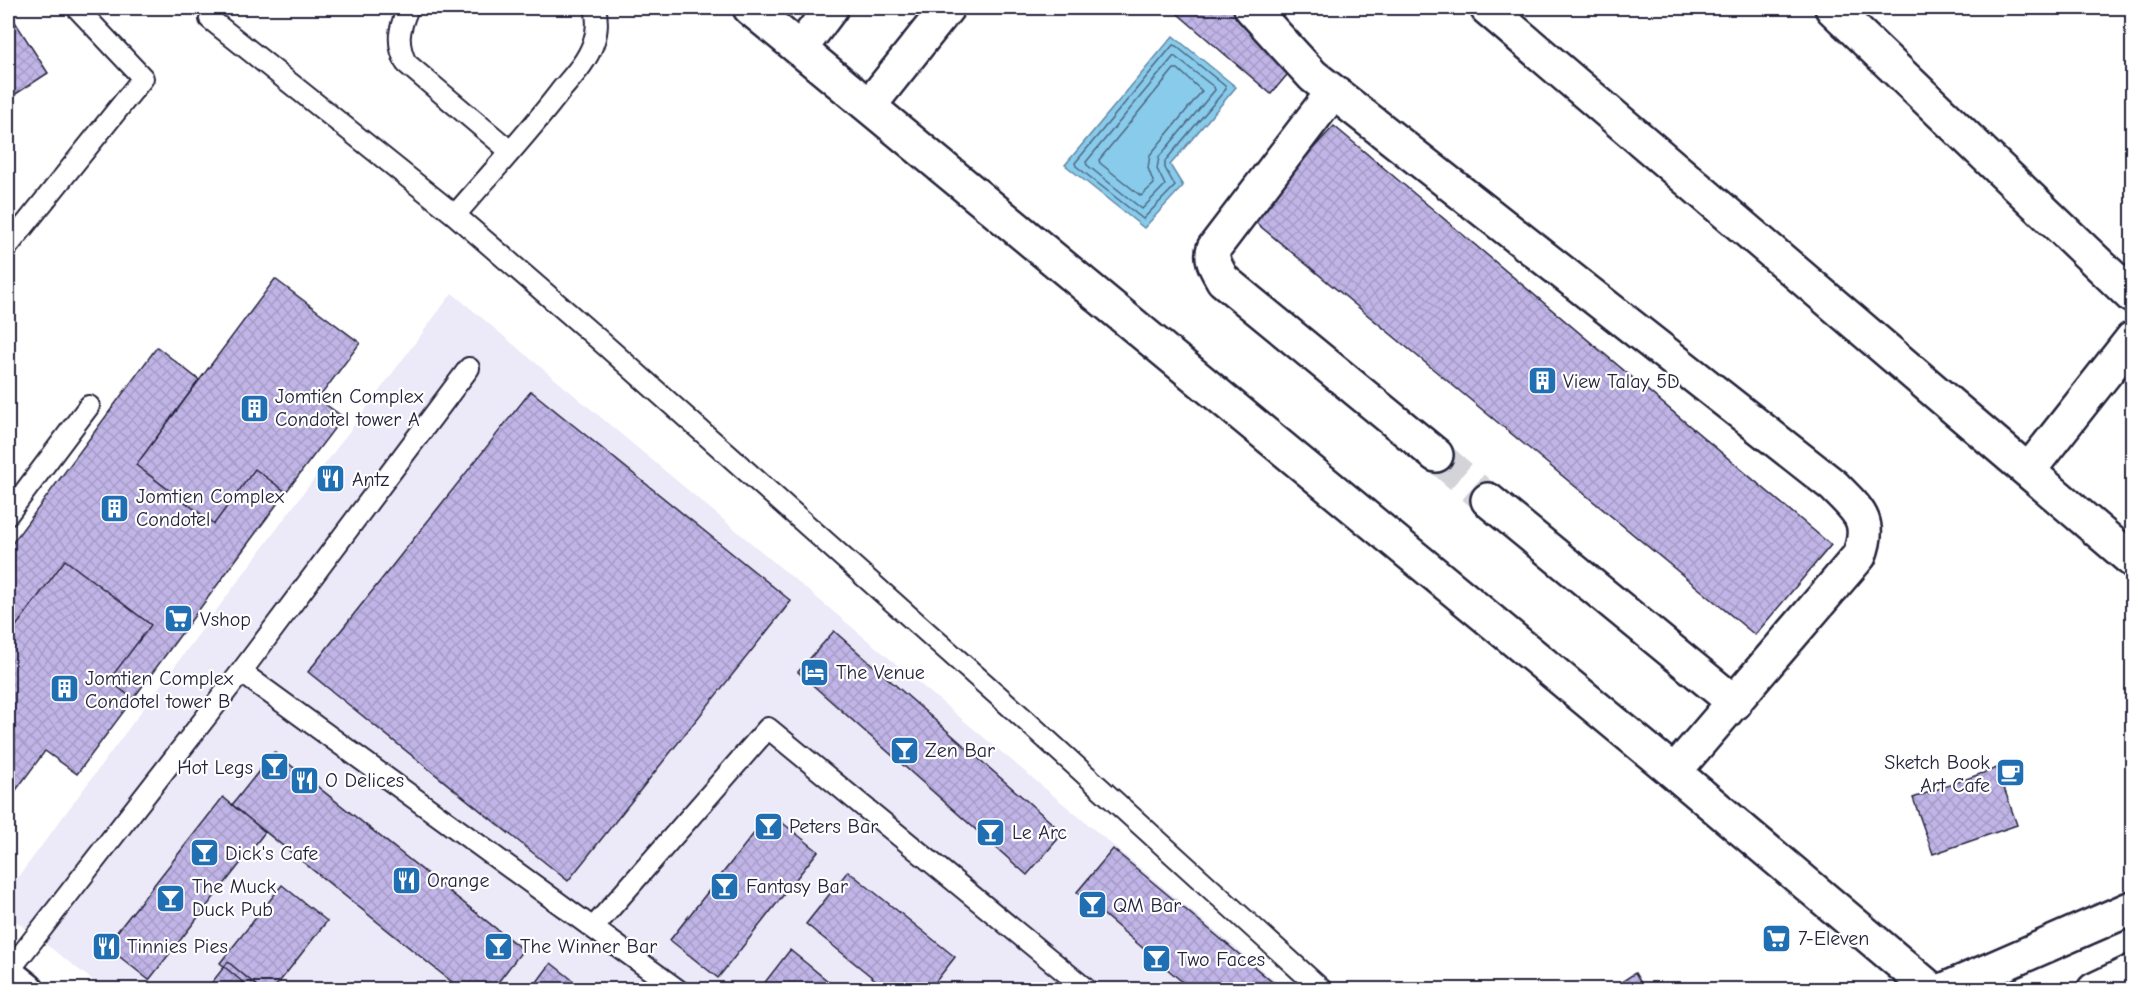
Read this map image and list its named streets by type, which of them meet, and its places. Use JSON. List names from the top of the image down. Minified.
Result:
{"places":{"building":["View Talay 5D","Jomtien Complex Condotel tower A","Jomtien Complex Condotel","Jomtien Complex Condotel tower B"],"restaurant":["Antz","O Delices","Orange","Tinnies Pies"],"supermarket":["Vshop","7-Eleven"],"hotel":["The Venue"],"bar":["Zen Bar","Hot Legs","Peters Bar","Le Arc","Dick's Cafe","Fantasy Bar","The Muck Duck Pub","QM Bar","The Winner Bar","Two Faces"],"cafe":["Sketch Book Art Cafe"]}}
